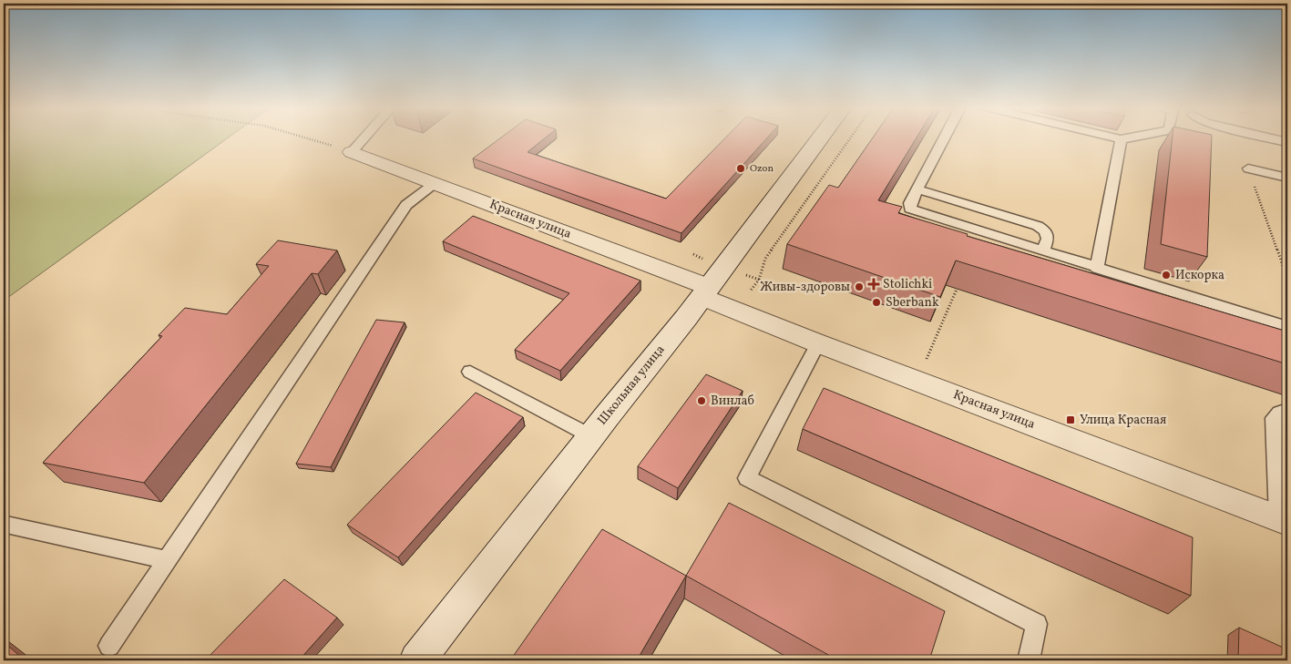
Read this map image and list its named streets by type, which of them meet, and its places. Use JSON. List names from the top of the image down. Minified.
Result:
{"streets":{"street":["Красная улица","Школьная улица"]},"crossings":[["Красная улица","Школьная улица"]],"places":{"other":["Ozon","Искорка","Живы-здоровы","Sberbank","Винлаб"],"health":["Stolichki"],"transit":["Улица Красная"]}}
